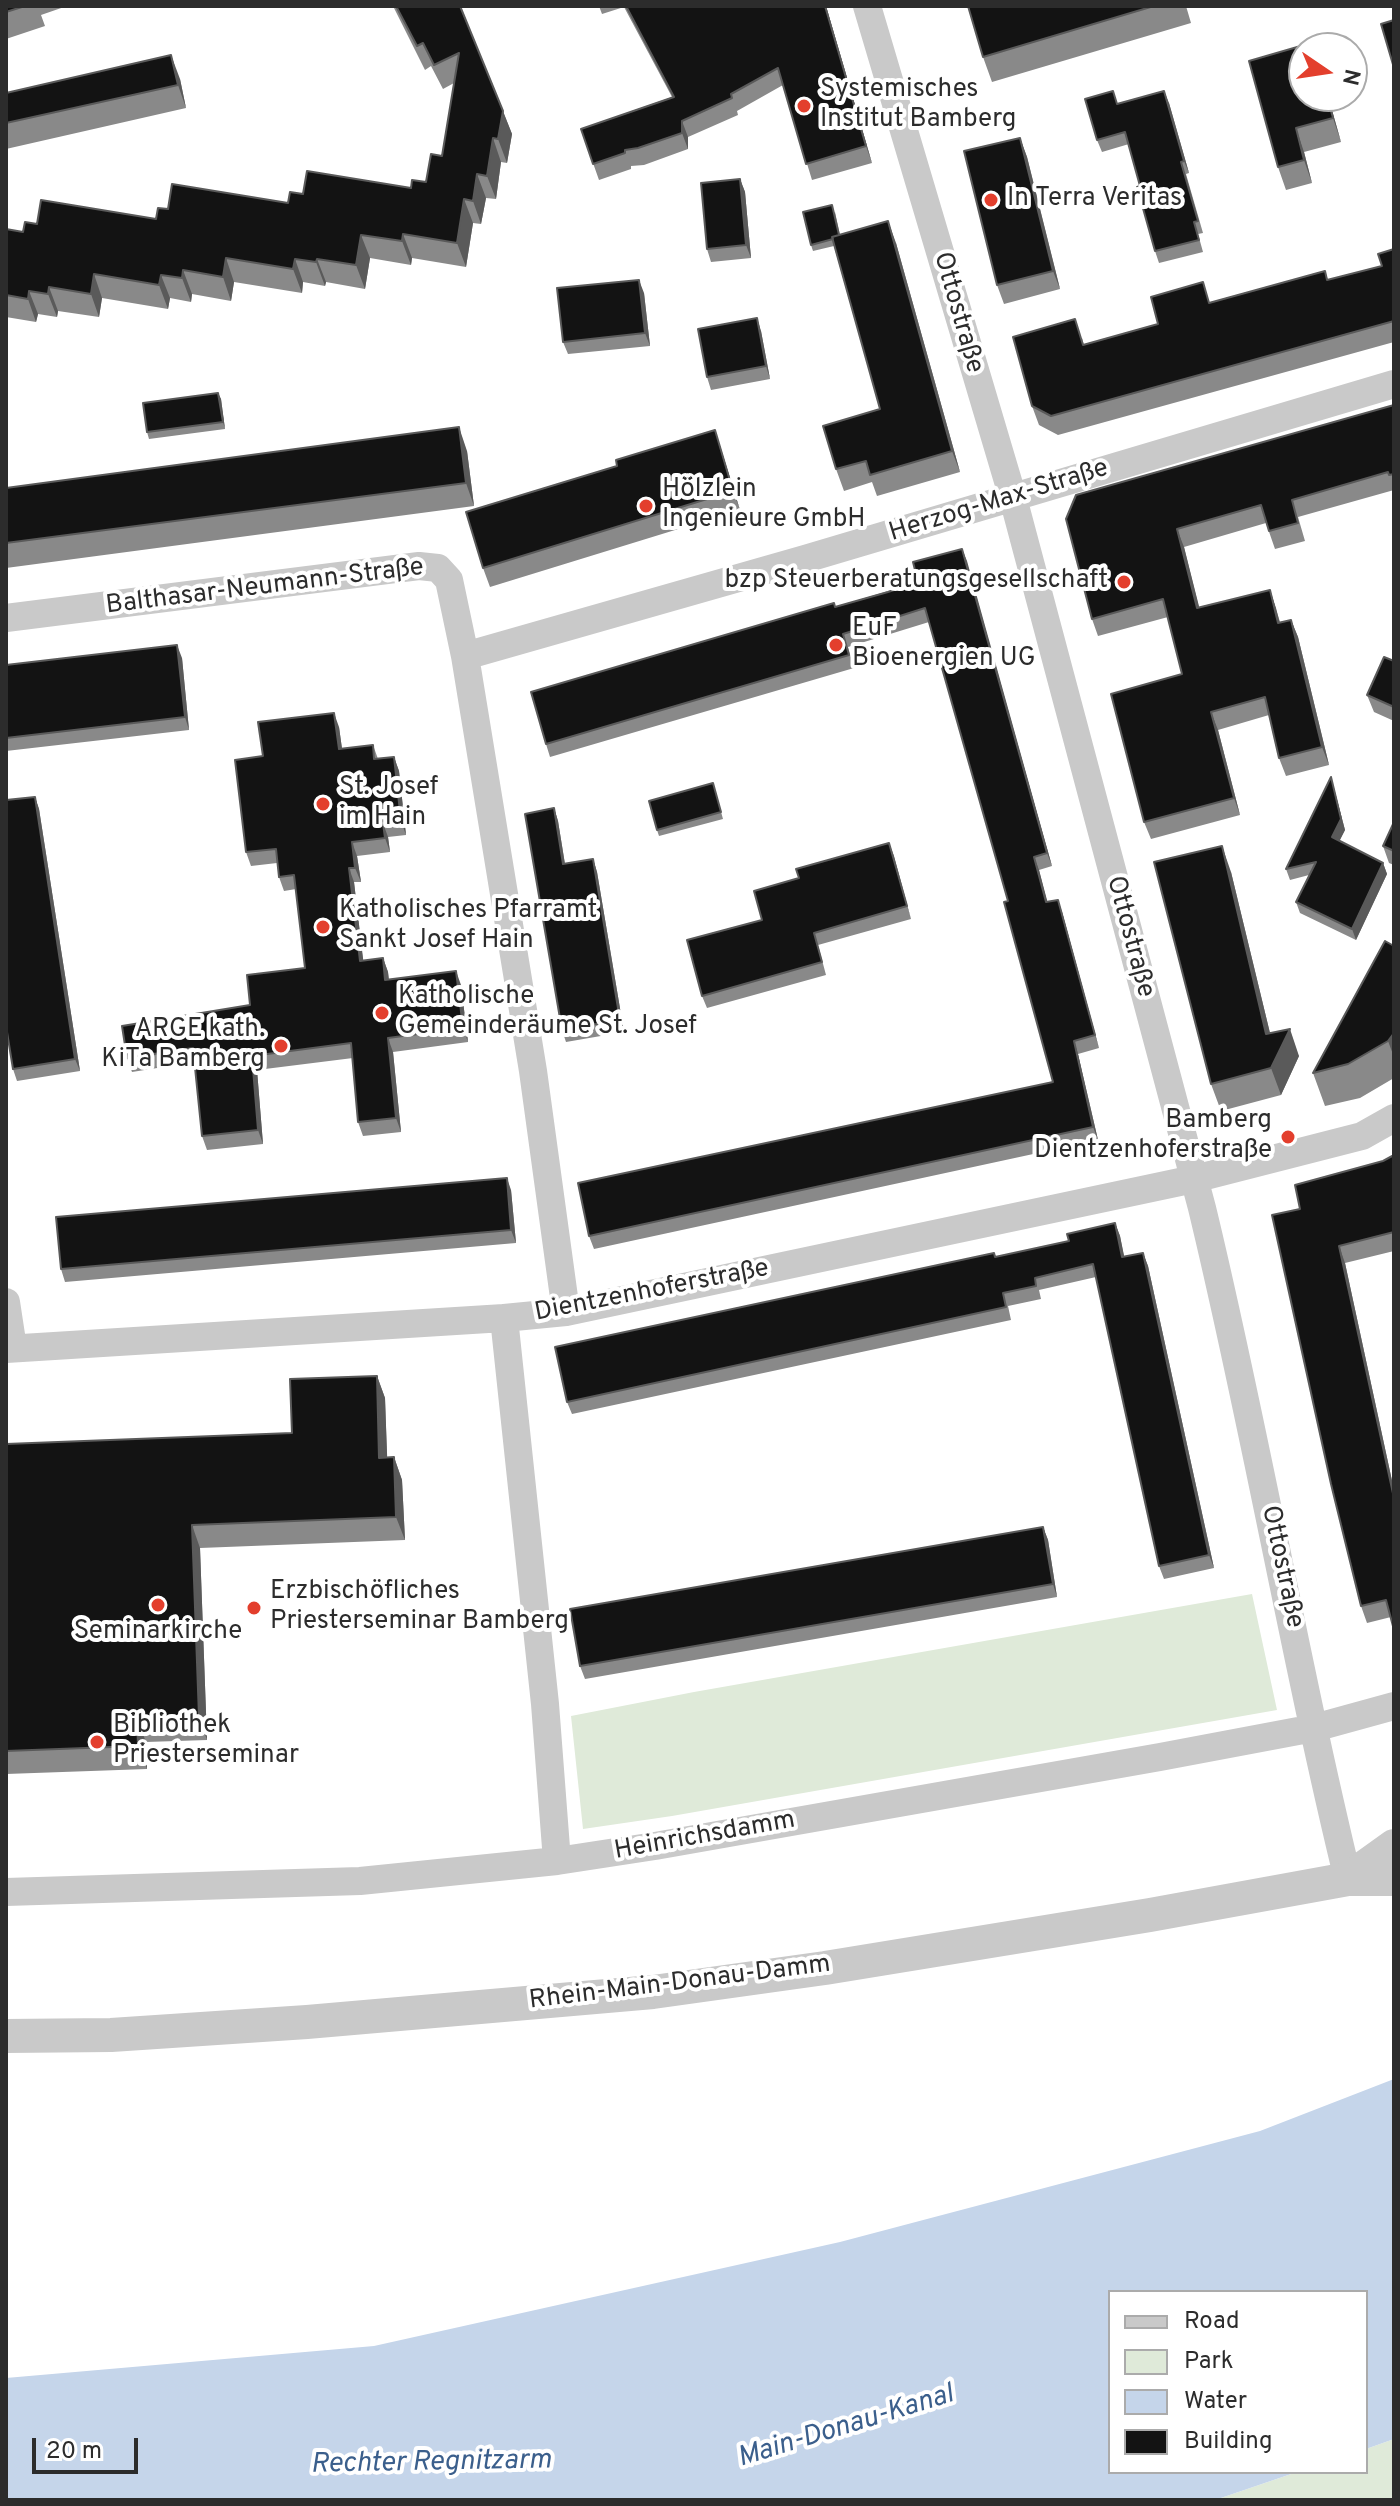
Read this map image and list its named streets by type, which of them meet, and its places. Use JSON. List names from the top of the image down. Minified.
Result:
{"streets":{"street":["Ottostraße","Herzog-Max-Straße","Balthasar-Neumann-Straße","Dientzenhoferstraße","Heinrichsdamm","Rhein-Main-Donau-Damm"]},"crossings":[["Ottostraße","Herzog-Max-Straße"],["Ottostraße","Dientzenhoferstraße"],["Ottostraße","Heinrichsdamm"],["Ottostraße","Rhein-Main-Donau-Damm"],["Herzog-Max-Straße","Balthasar-Neumann-Straße"],["Balthasar-Neumann-Straße","Dientzenhoferstraße"]],"water":["Main-Donau-Kanal","Rechter Regnitzarm"],"places":["Systemisches Institut Bamberg","In Terra Veritas","Hölzlein Ingenieure GmbH","bzp Steuerberatungsgesellschaft","EuF Bioenergien UG","St. Josef im Hain","Katholisches Pfarramt Sankt Josef Hain","Katholische Gemeinderäume St. Josef","ARGE kath. KiTa Bamberg","Bamberg Dientzenhoferstraße","Seminarkirche","Erzbischöfliches Priesterseminar Bamberg","Bibliothek Priesterseminar"],"legend":["Road","Park","Water","Building"],"scale_bar":"20 m","north":"right"}
